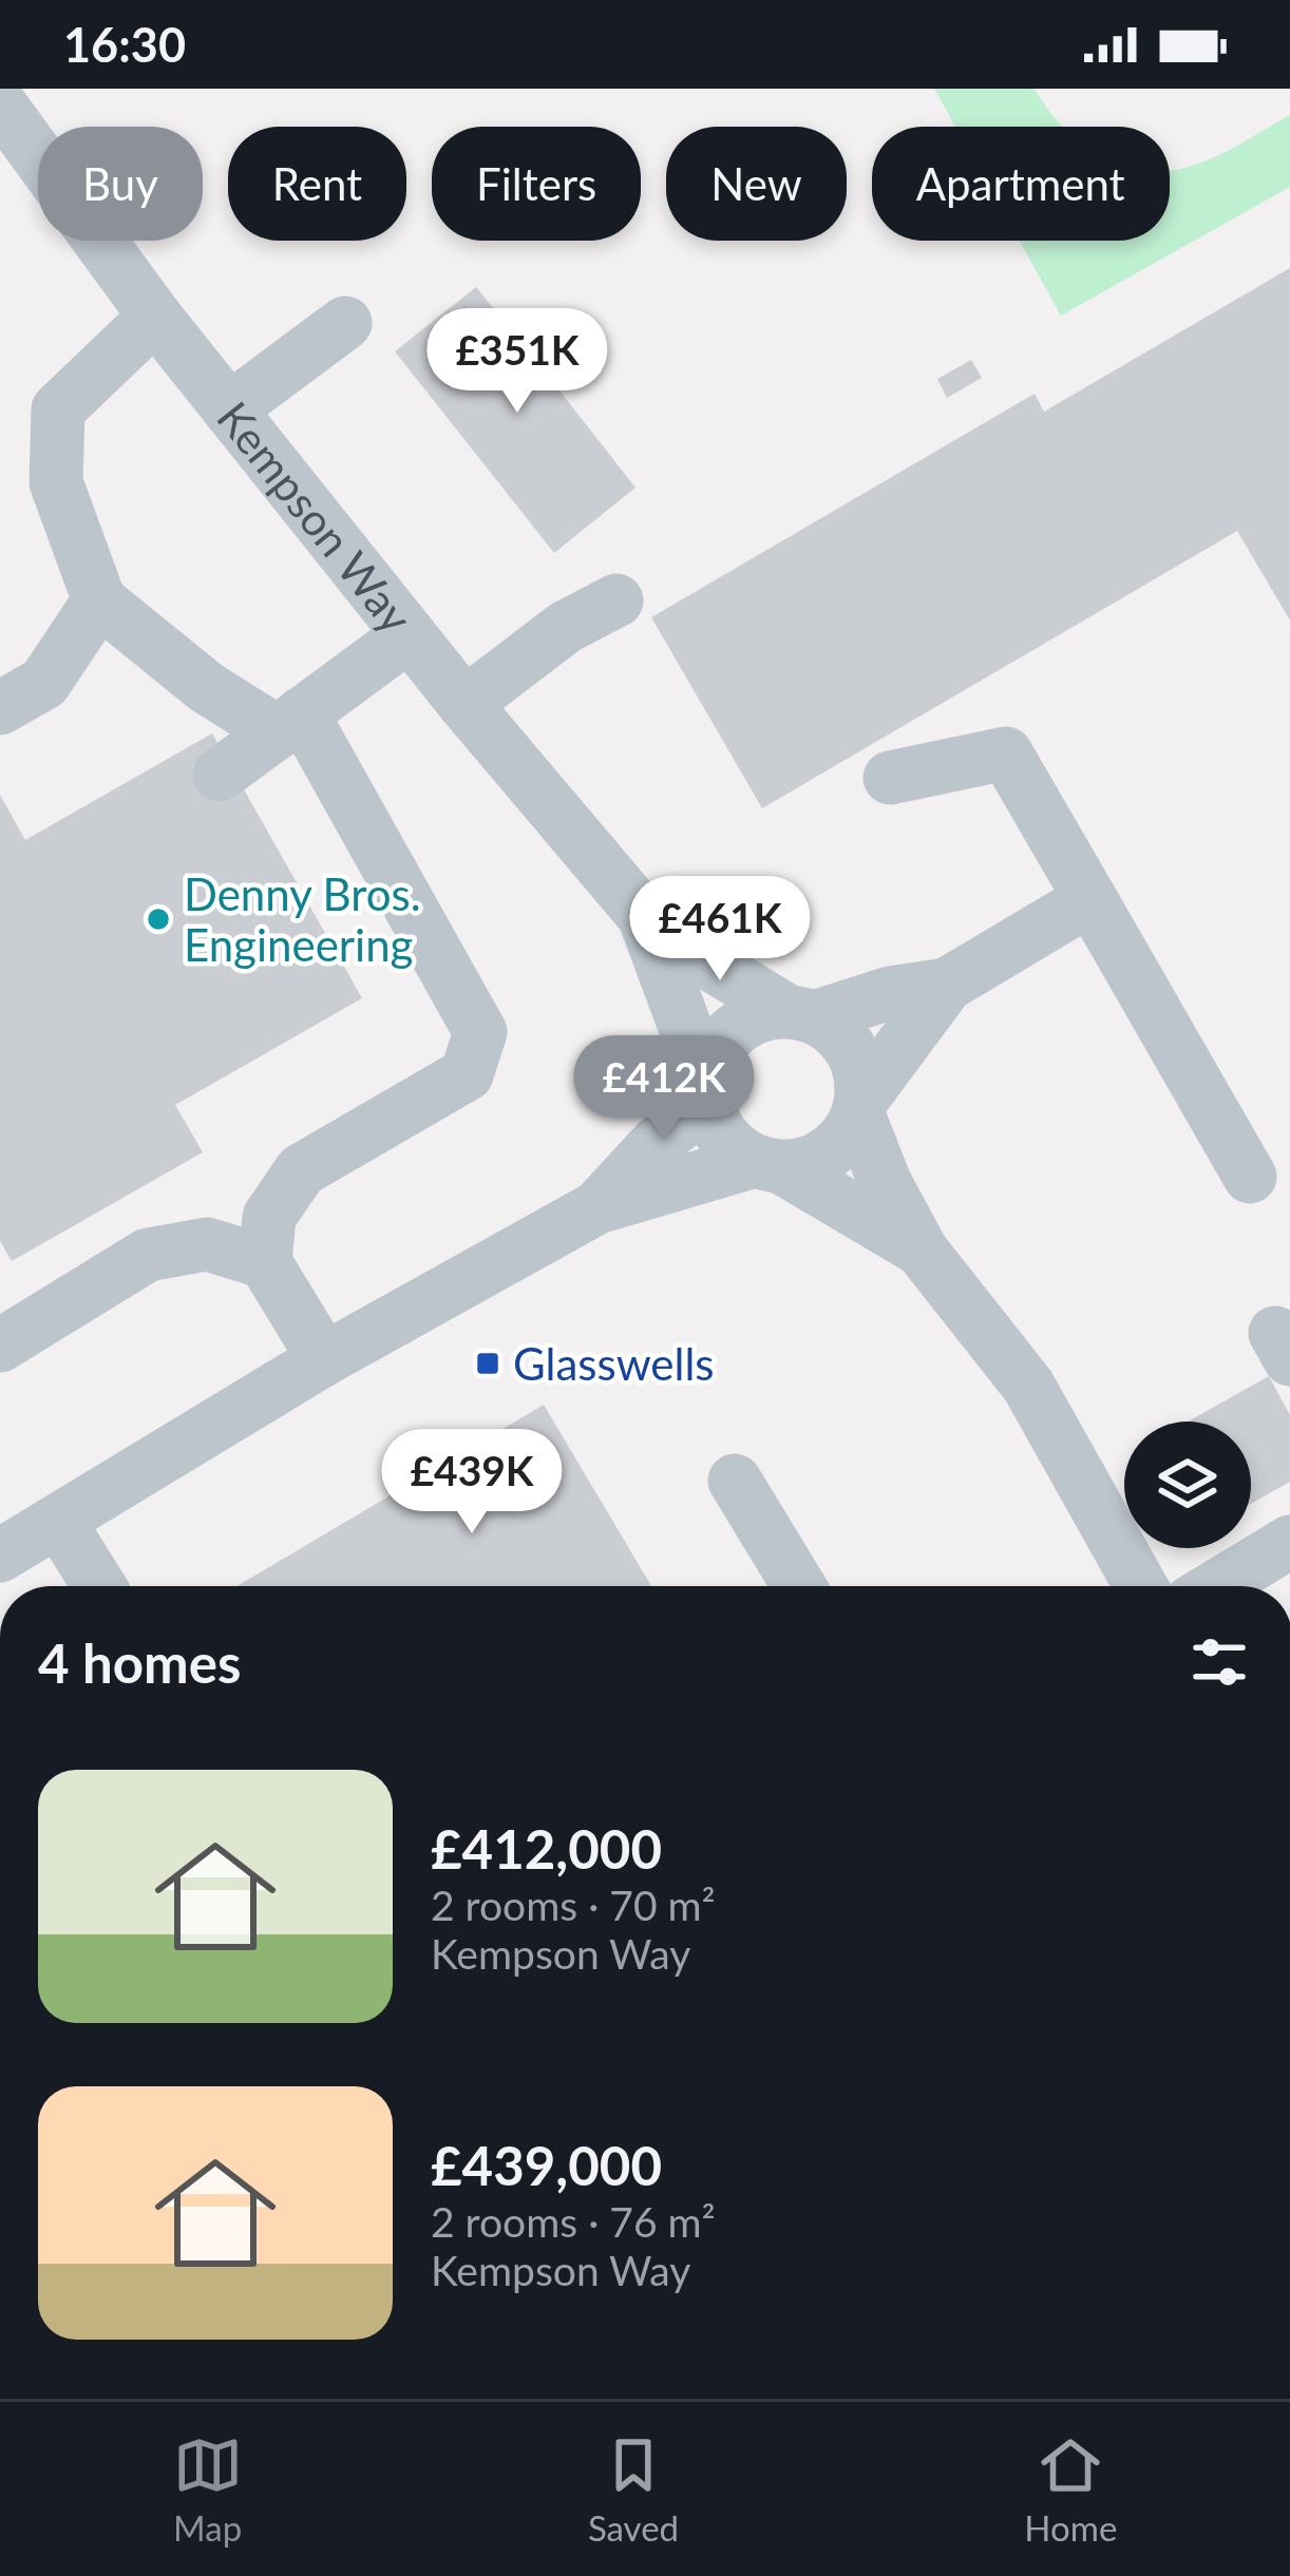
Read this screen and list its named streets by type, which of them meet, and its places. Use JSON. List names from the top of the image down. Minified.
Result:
{"streets":{"street":["Kempson Way"]},"places":{"other":["Denny Bros. Engineering"],"transit":["Glasswells"]},"page":{"status":"16:30","chip":["Buy","Rent","Filters","New","Apartment"],"price":["£351K","£461K","£412K","£439K"],"heading":"4 homes","list":[{"name":"£412,000","note":"2 rooms · 70 m² · Kempson Way"},{"name":"£439,000","note":"2 rooms · 76 m² · Kempson Way"}],"tabs":["Map","Saved","Home"]}}
